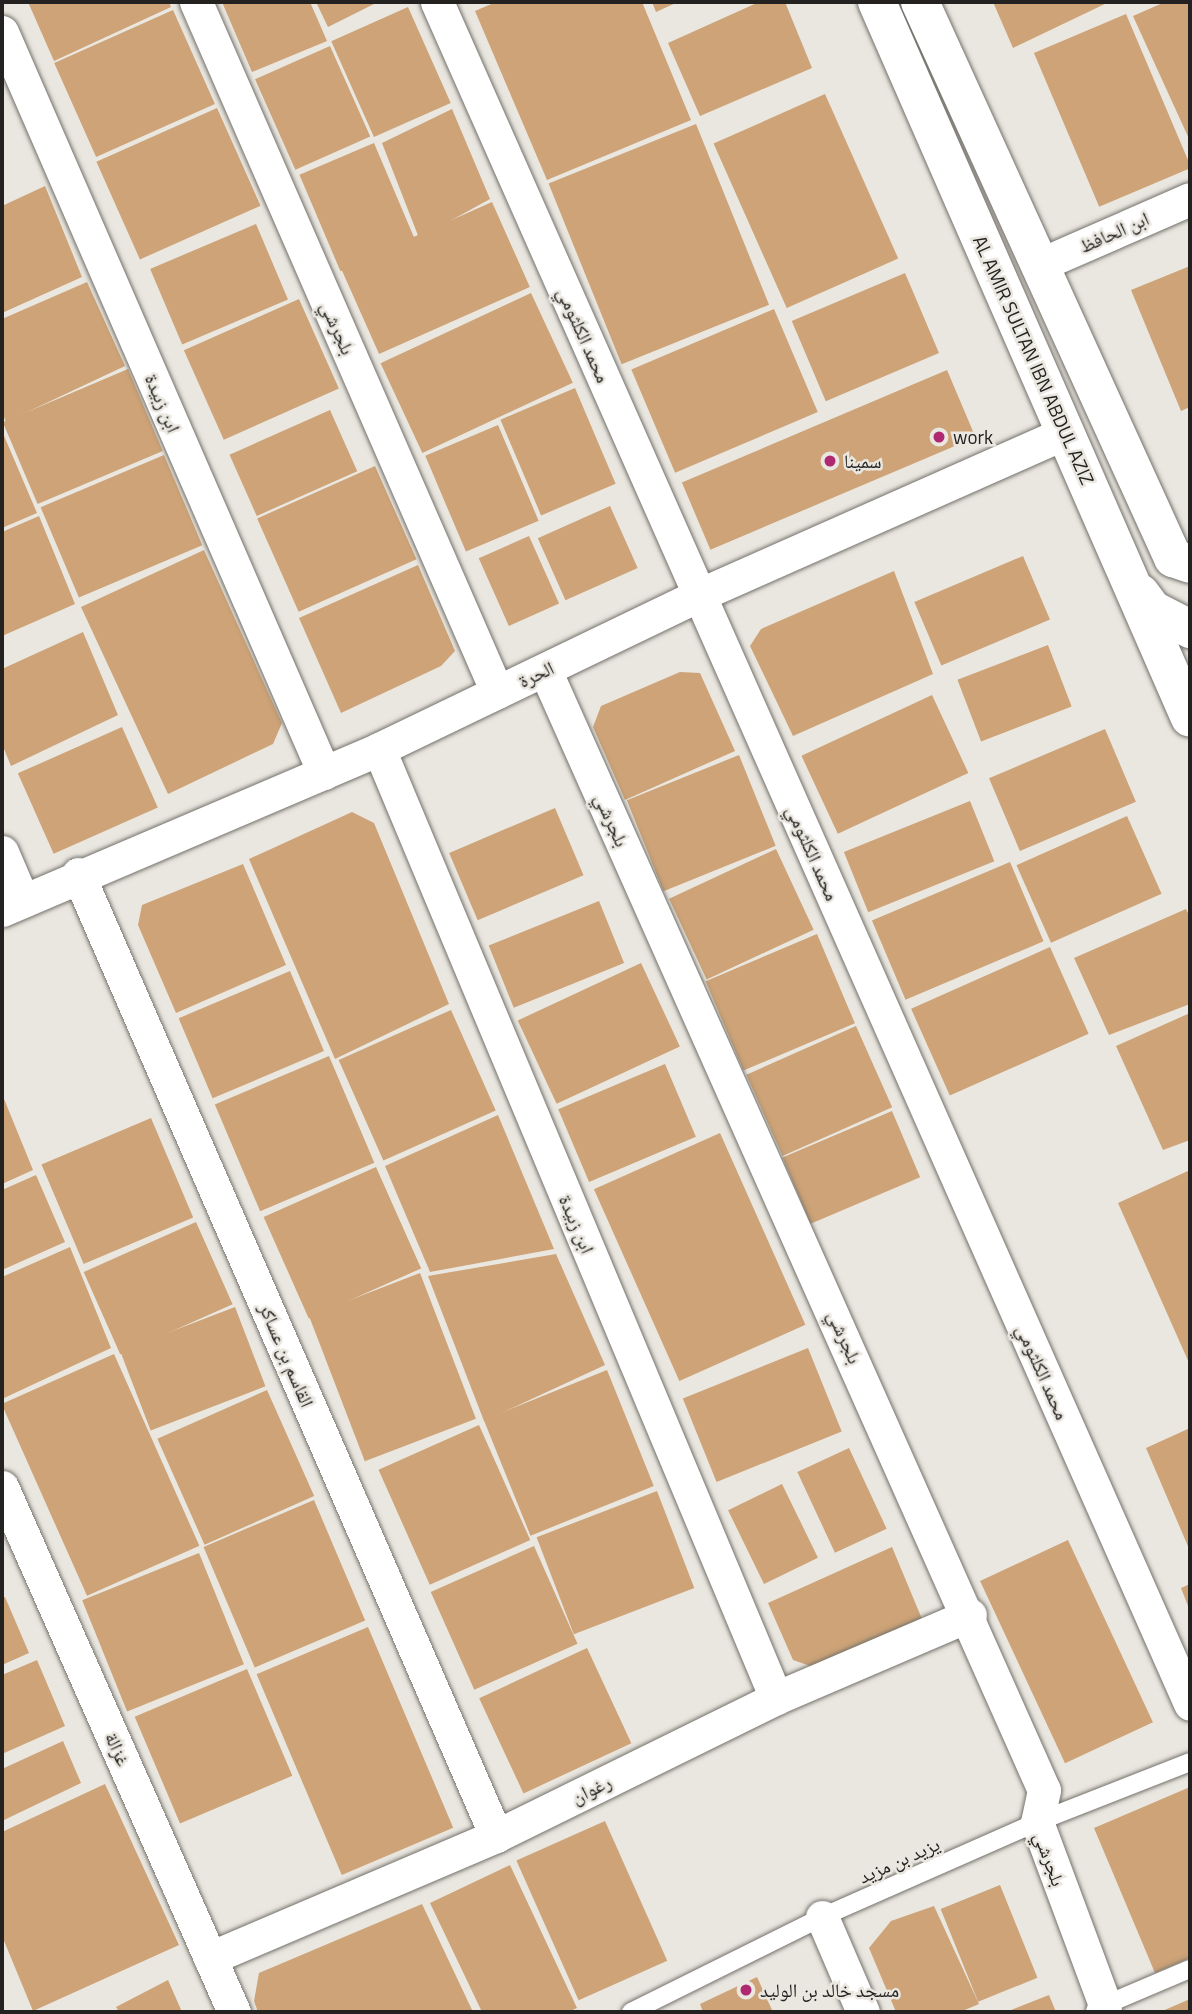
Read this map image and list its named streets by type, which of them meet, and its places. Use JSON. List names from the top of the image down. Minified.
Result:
{"streets":{"street":["ابن الحافظ","بلجرشي","محمد الكلثومي","AL AMIR SULTAN IBN ABDUL AZIZ","ابن زبيدة","الحرة","القاسم بن عساكر","غزالة","رغوان"],"lane":["يزيد بن مزيد"]},"crossings":[["بلجرشي","الحرة"],["بلجرشي","رغوان"],["بلجرشي","يزيد بن مزيد"],["محمد الكلثومي","الحرة"],["AL AMIR SULTAN IBN ABDUL AZIZ","الحرة"],["ابن زبيدة","الحرة"],["ابن زبيدة","رغوان"],["الحرة","القاسم بن عساكر"],["القاسم بن عساكر","رغوان"],["غزالة","رغوان"]],"places":["work","سمينا","مسجد خالد بن الوليد"]}
